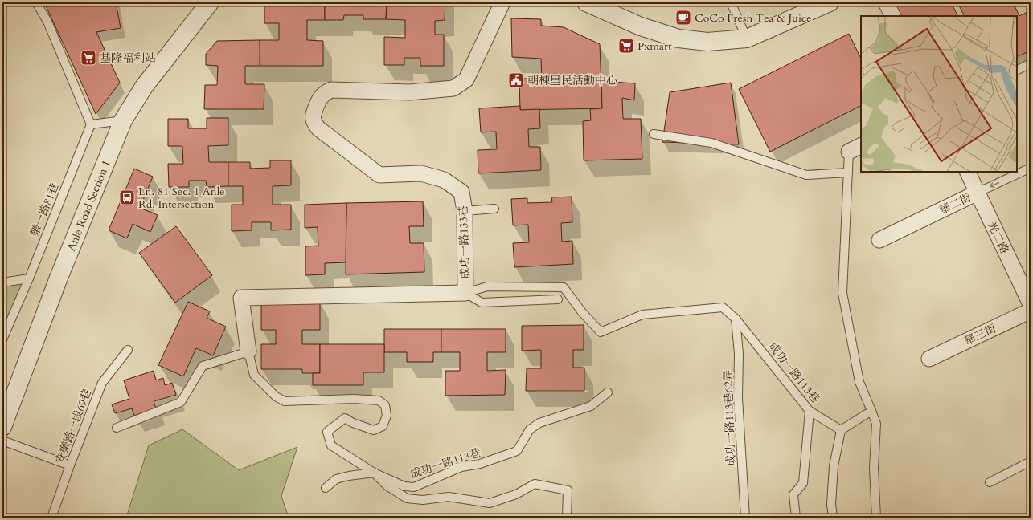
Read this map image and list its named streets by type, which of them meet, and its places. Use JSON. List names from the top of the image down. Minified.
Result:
{"streets":{"street":["華二街","Anle Road Section 1","光二路","成功一路133巷","華三街"],"lane":["樂一路81巷","成功一路113巷","成功一路113巷62弄","安樂路一段69巷"]},"crossings":[["華二街","光二路"],["成功一路133巷","成功一路113巷"],["成功一路113巷","成功一路113巷62弄"]],"places":{"cafe":["CoCo Fresh Tea & Juice"],"supermarket":["Pxmart","基隆福利站"],"public building":["朝棟里民活動中心"],"bus stop":["Ln. 81 Sec. 1 Anle Rd. Intersection"]}}
